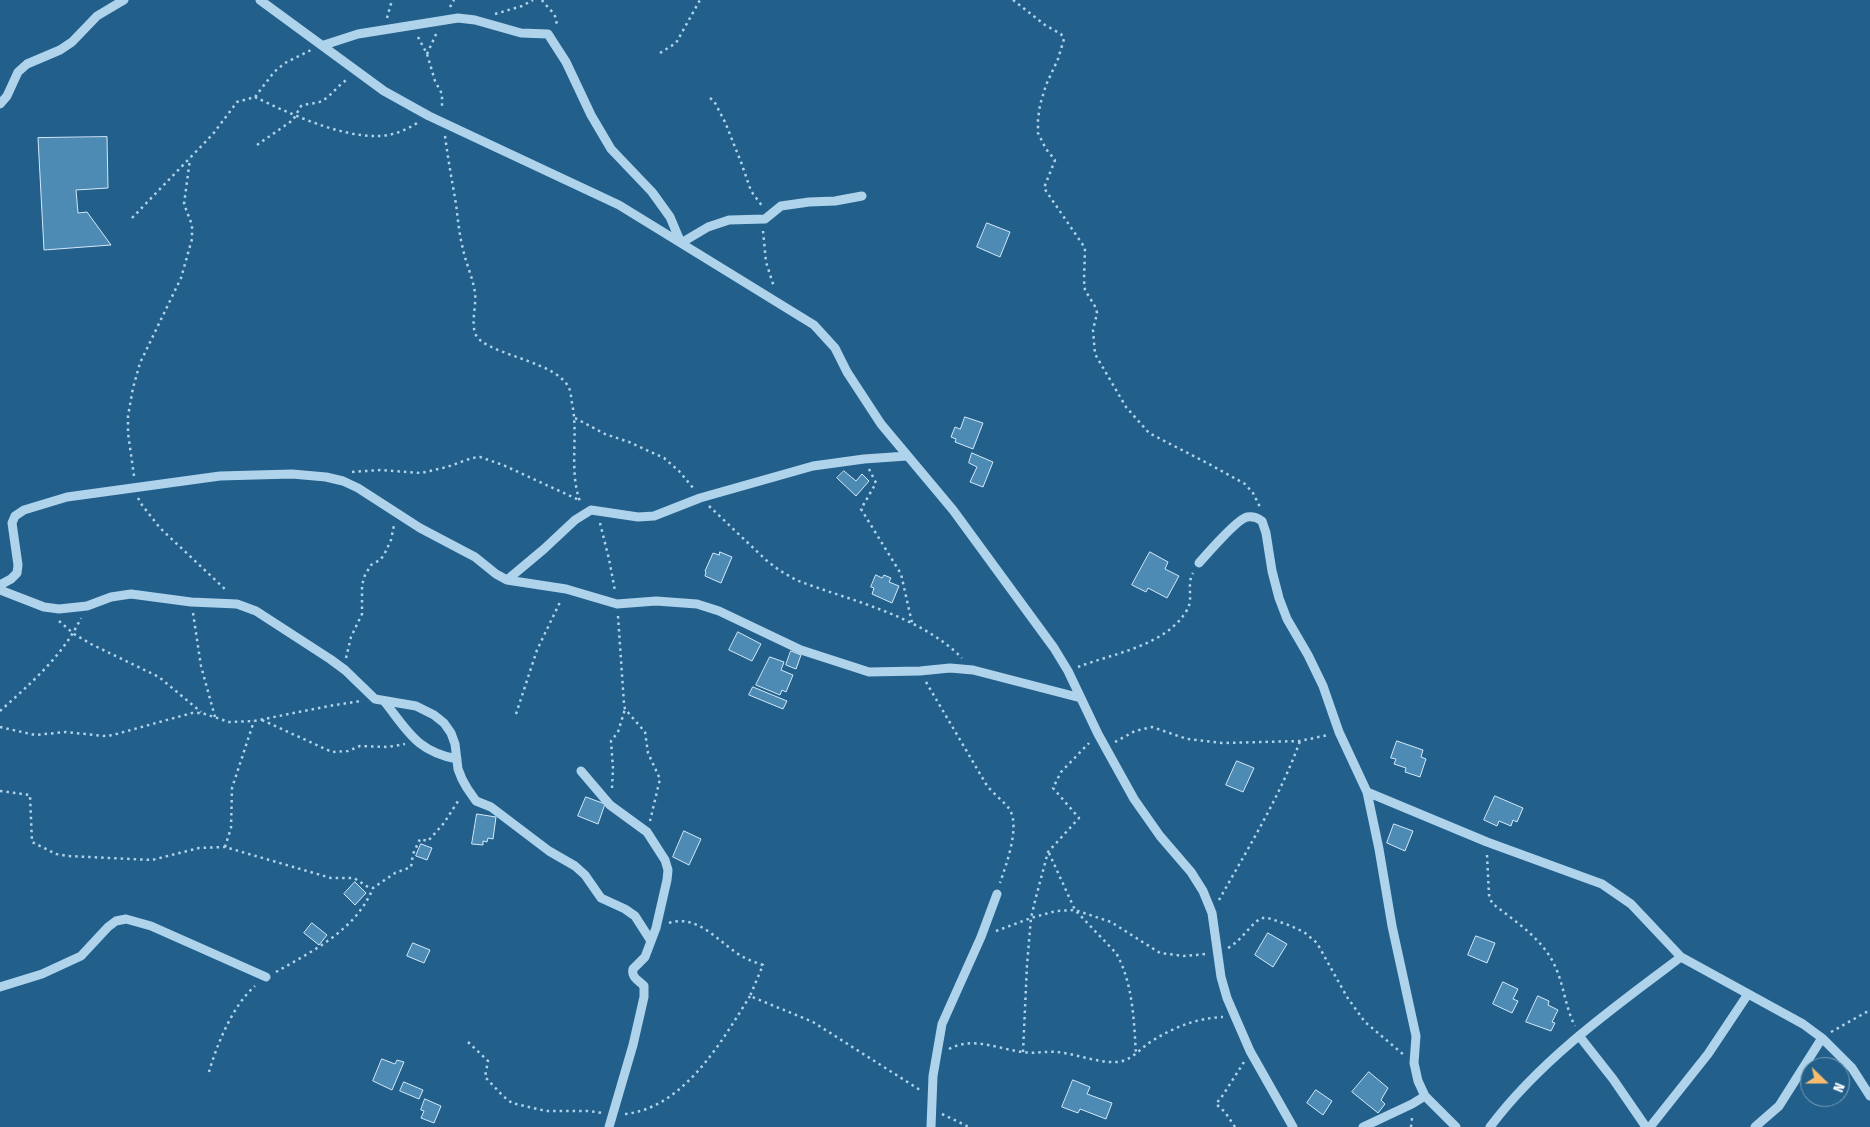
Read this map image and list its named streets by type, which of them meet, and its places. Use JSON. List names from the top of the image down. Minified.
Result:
{"north":"right"}
